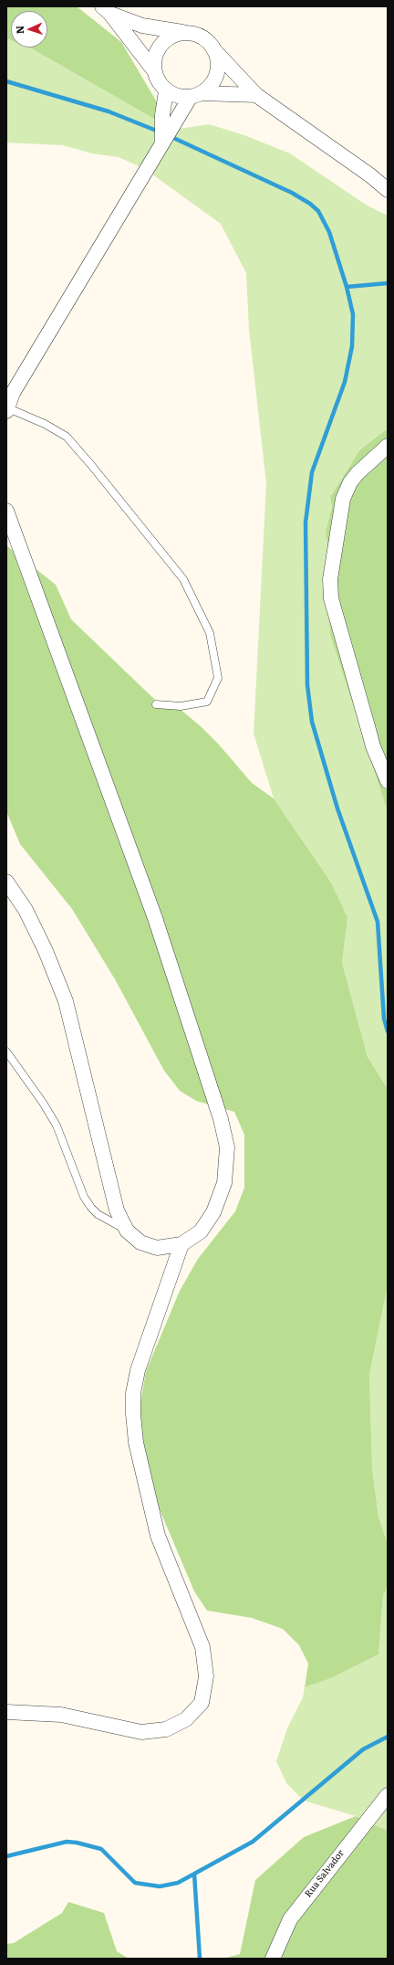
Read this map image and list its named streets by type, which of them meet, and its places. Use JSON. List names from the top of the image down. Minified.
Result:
{"streets":{"street":["Rua Salvador"]},"north":"left"}
